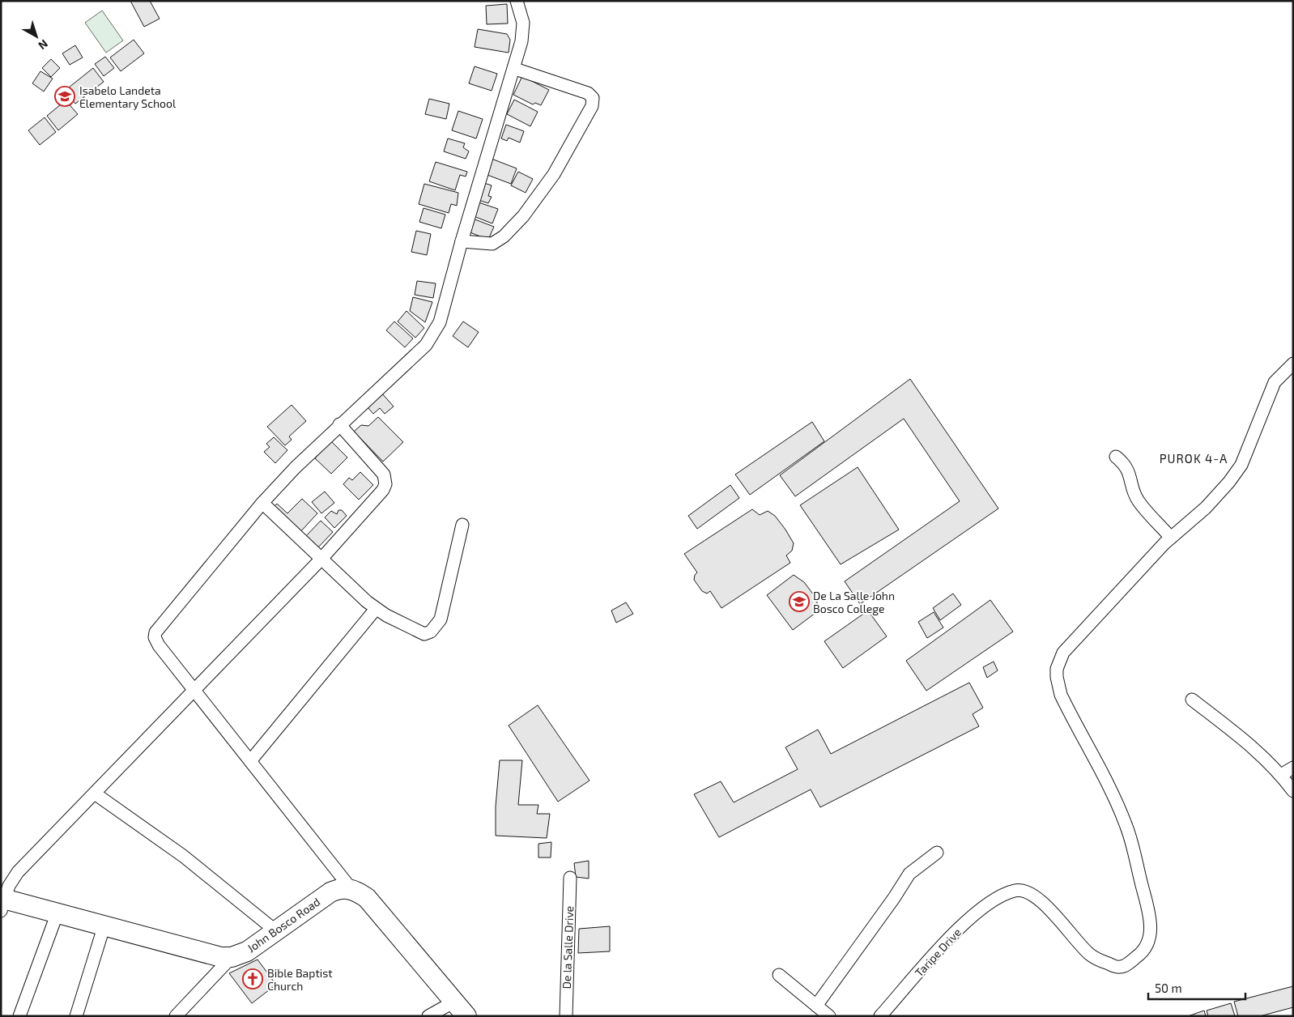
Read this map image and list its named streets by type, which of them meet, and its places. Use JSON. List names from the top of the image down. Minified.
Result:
{"streets":{"highway":["John Bosco Road"],"street":["De la Salle Drive","Taripe Drive"]},"districts":["PUROK 4-A"],"places":{"school or university":["Isabelo Landeta Elementary School","De La Salle John Bosco College"],"church":["Bible Baptist Church"]},"scale_bar":"50 m","north":"bottom right"}
